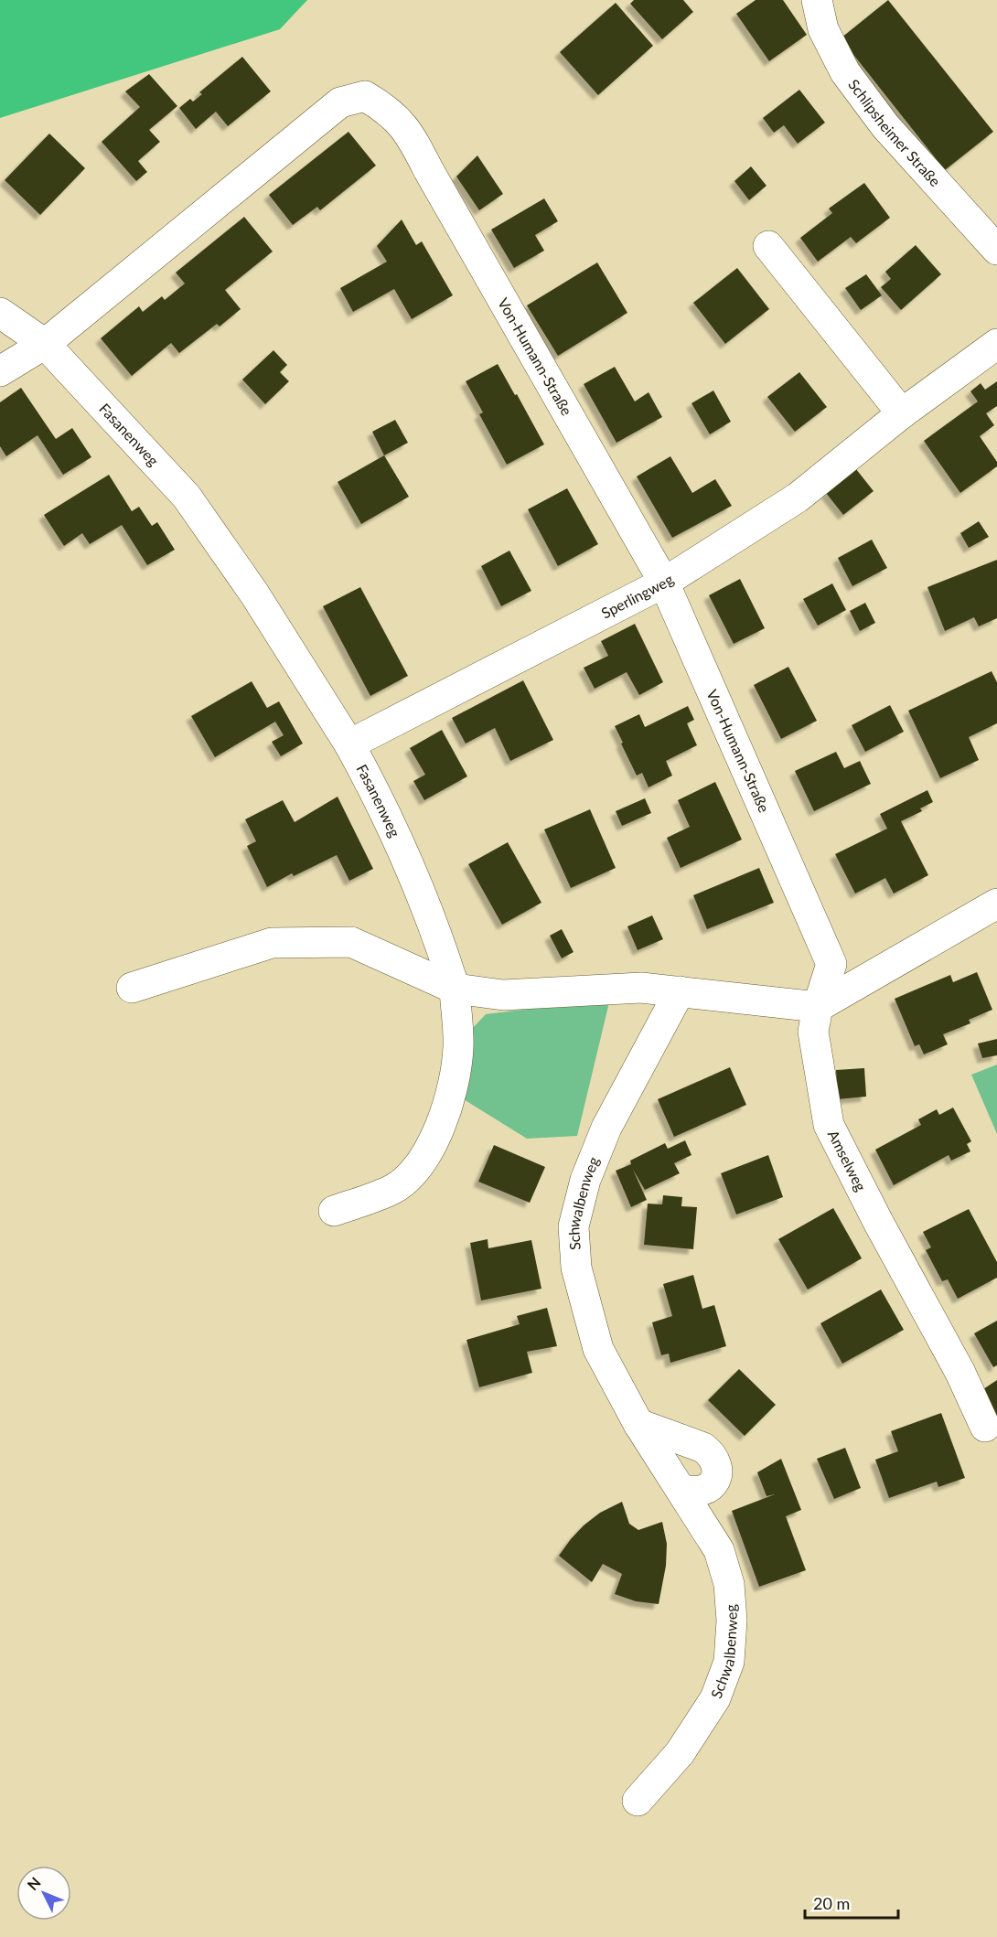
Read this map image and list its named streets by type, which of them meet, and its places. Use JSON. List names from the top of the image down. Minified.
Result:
{"streets":{"street":["Schlipsheimer Straße","Von-Humann-Straße","Fasanenweg","Sperlingweg","Amselweg","Schwalbenweg"]},"crossings":[["Von-Humann-Straße","Fasanenweg"],["Von-Humann-Straße","Sperlingweg"],["Von-Humann-Straße","Amselweg"],["Fasanenweg","Sperlingweg"]],"scale_bar":"20 m","north":"top left"}
